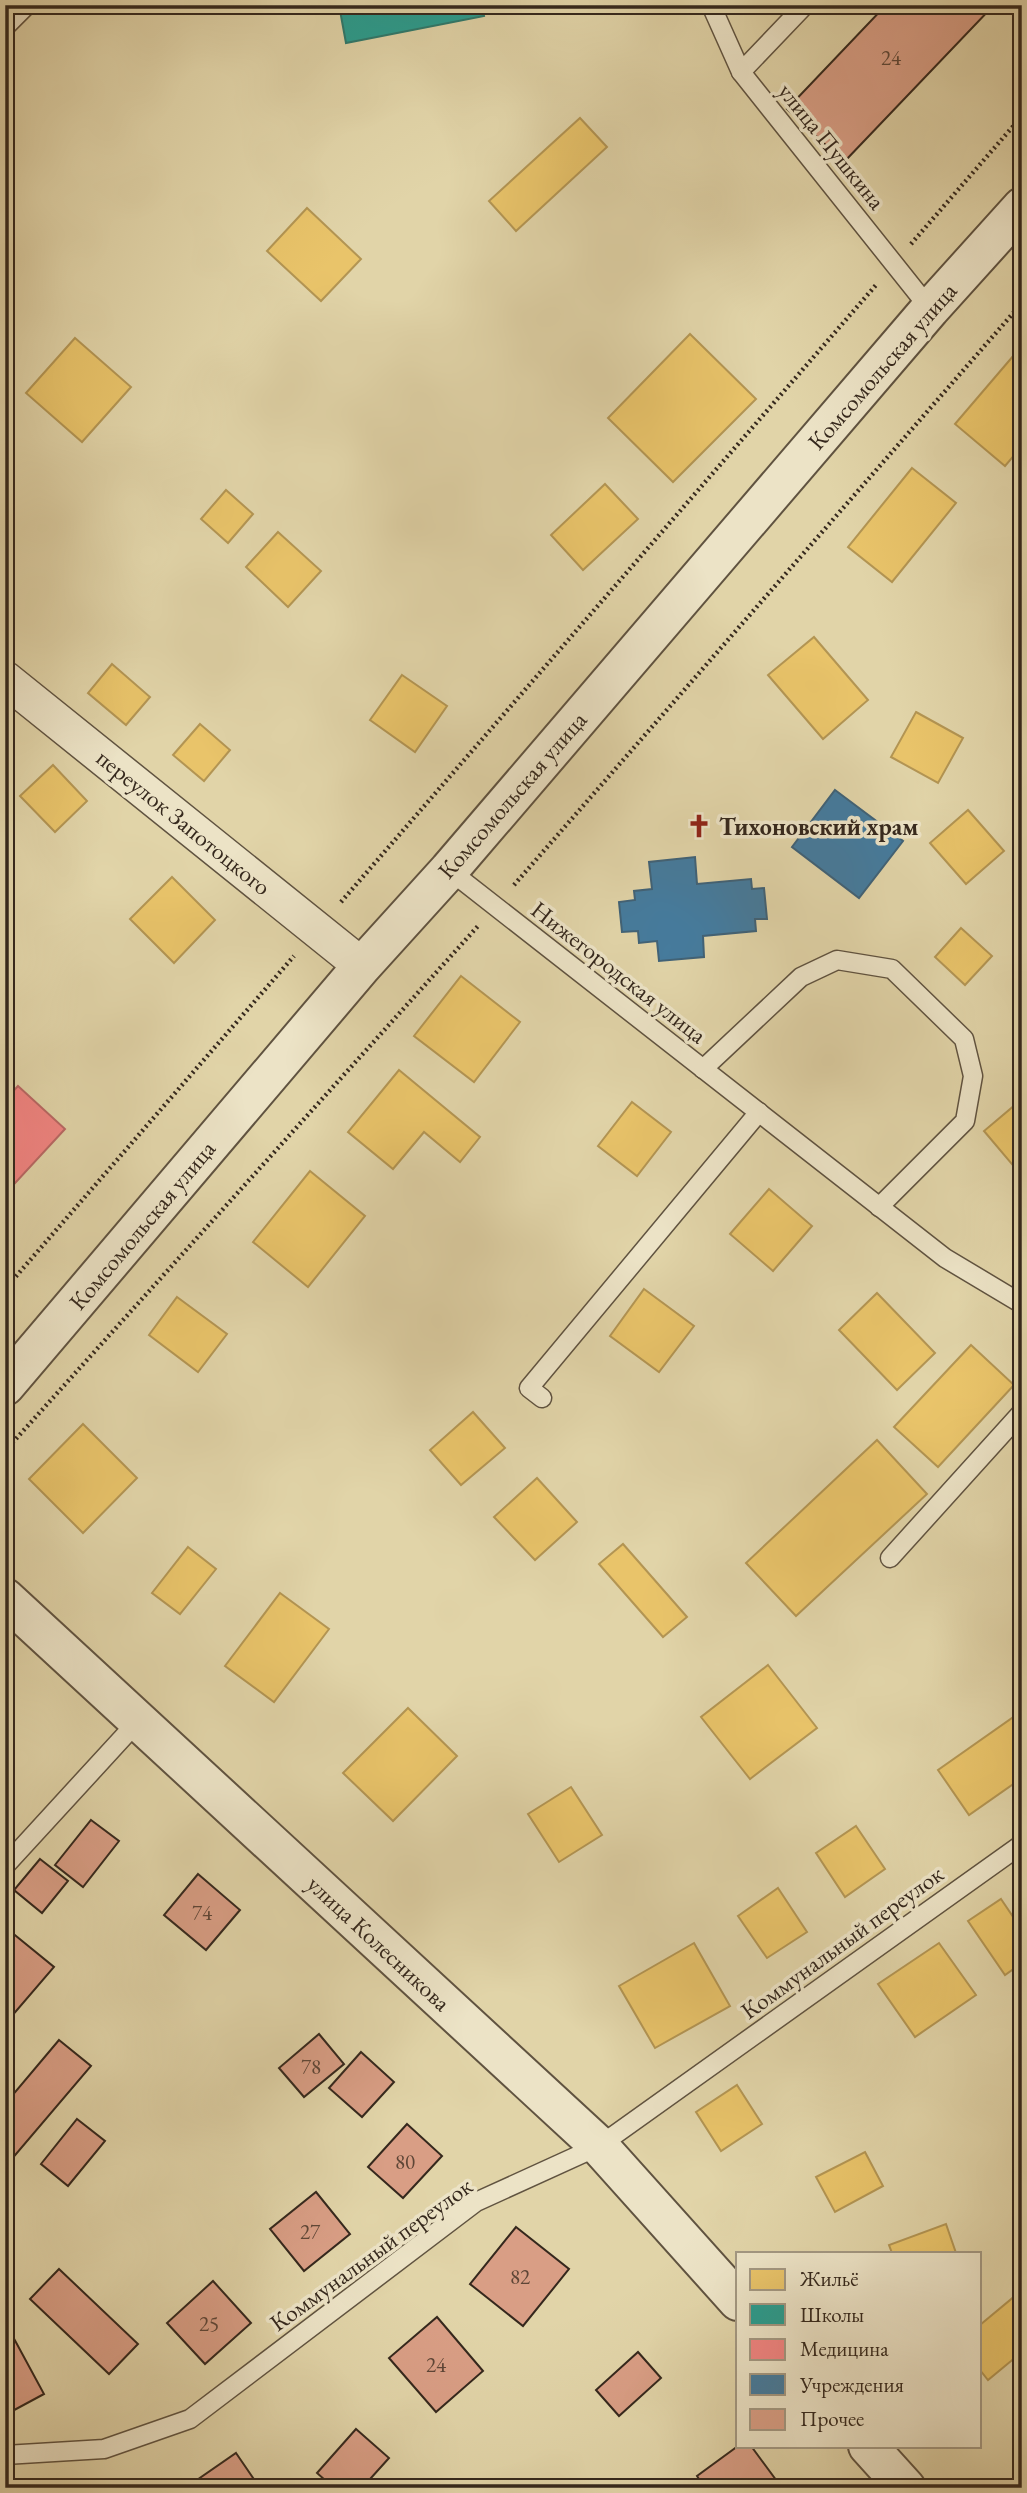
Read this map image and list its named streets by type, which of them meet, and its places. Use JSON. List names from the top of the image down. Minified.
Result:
{"streets":{"street":["Комсомольская улица","переулок Запотоцкого","улица Колесникова"],"lane":["улица Пушкина","Нижегородская улица","Коммунальный переулок"]},"crossings":[["улица Пушкина","Комсомольская улица"],["Комсомольская улица","переулок Запотоцкого"],["Комсомольская улица","Нижегородская улица"],["Коммунальный переулок","улица Колесникова"]],"places":{"church":["Тихоновский храм"]},"house_numbers":["24","74","78","80","27","82","25","24"],"legend":["Жильё","Школы","Медицина","Учреждения","Прочее"]}
